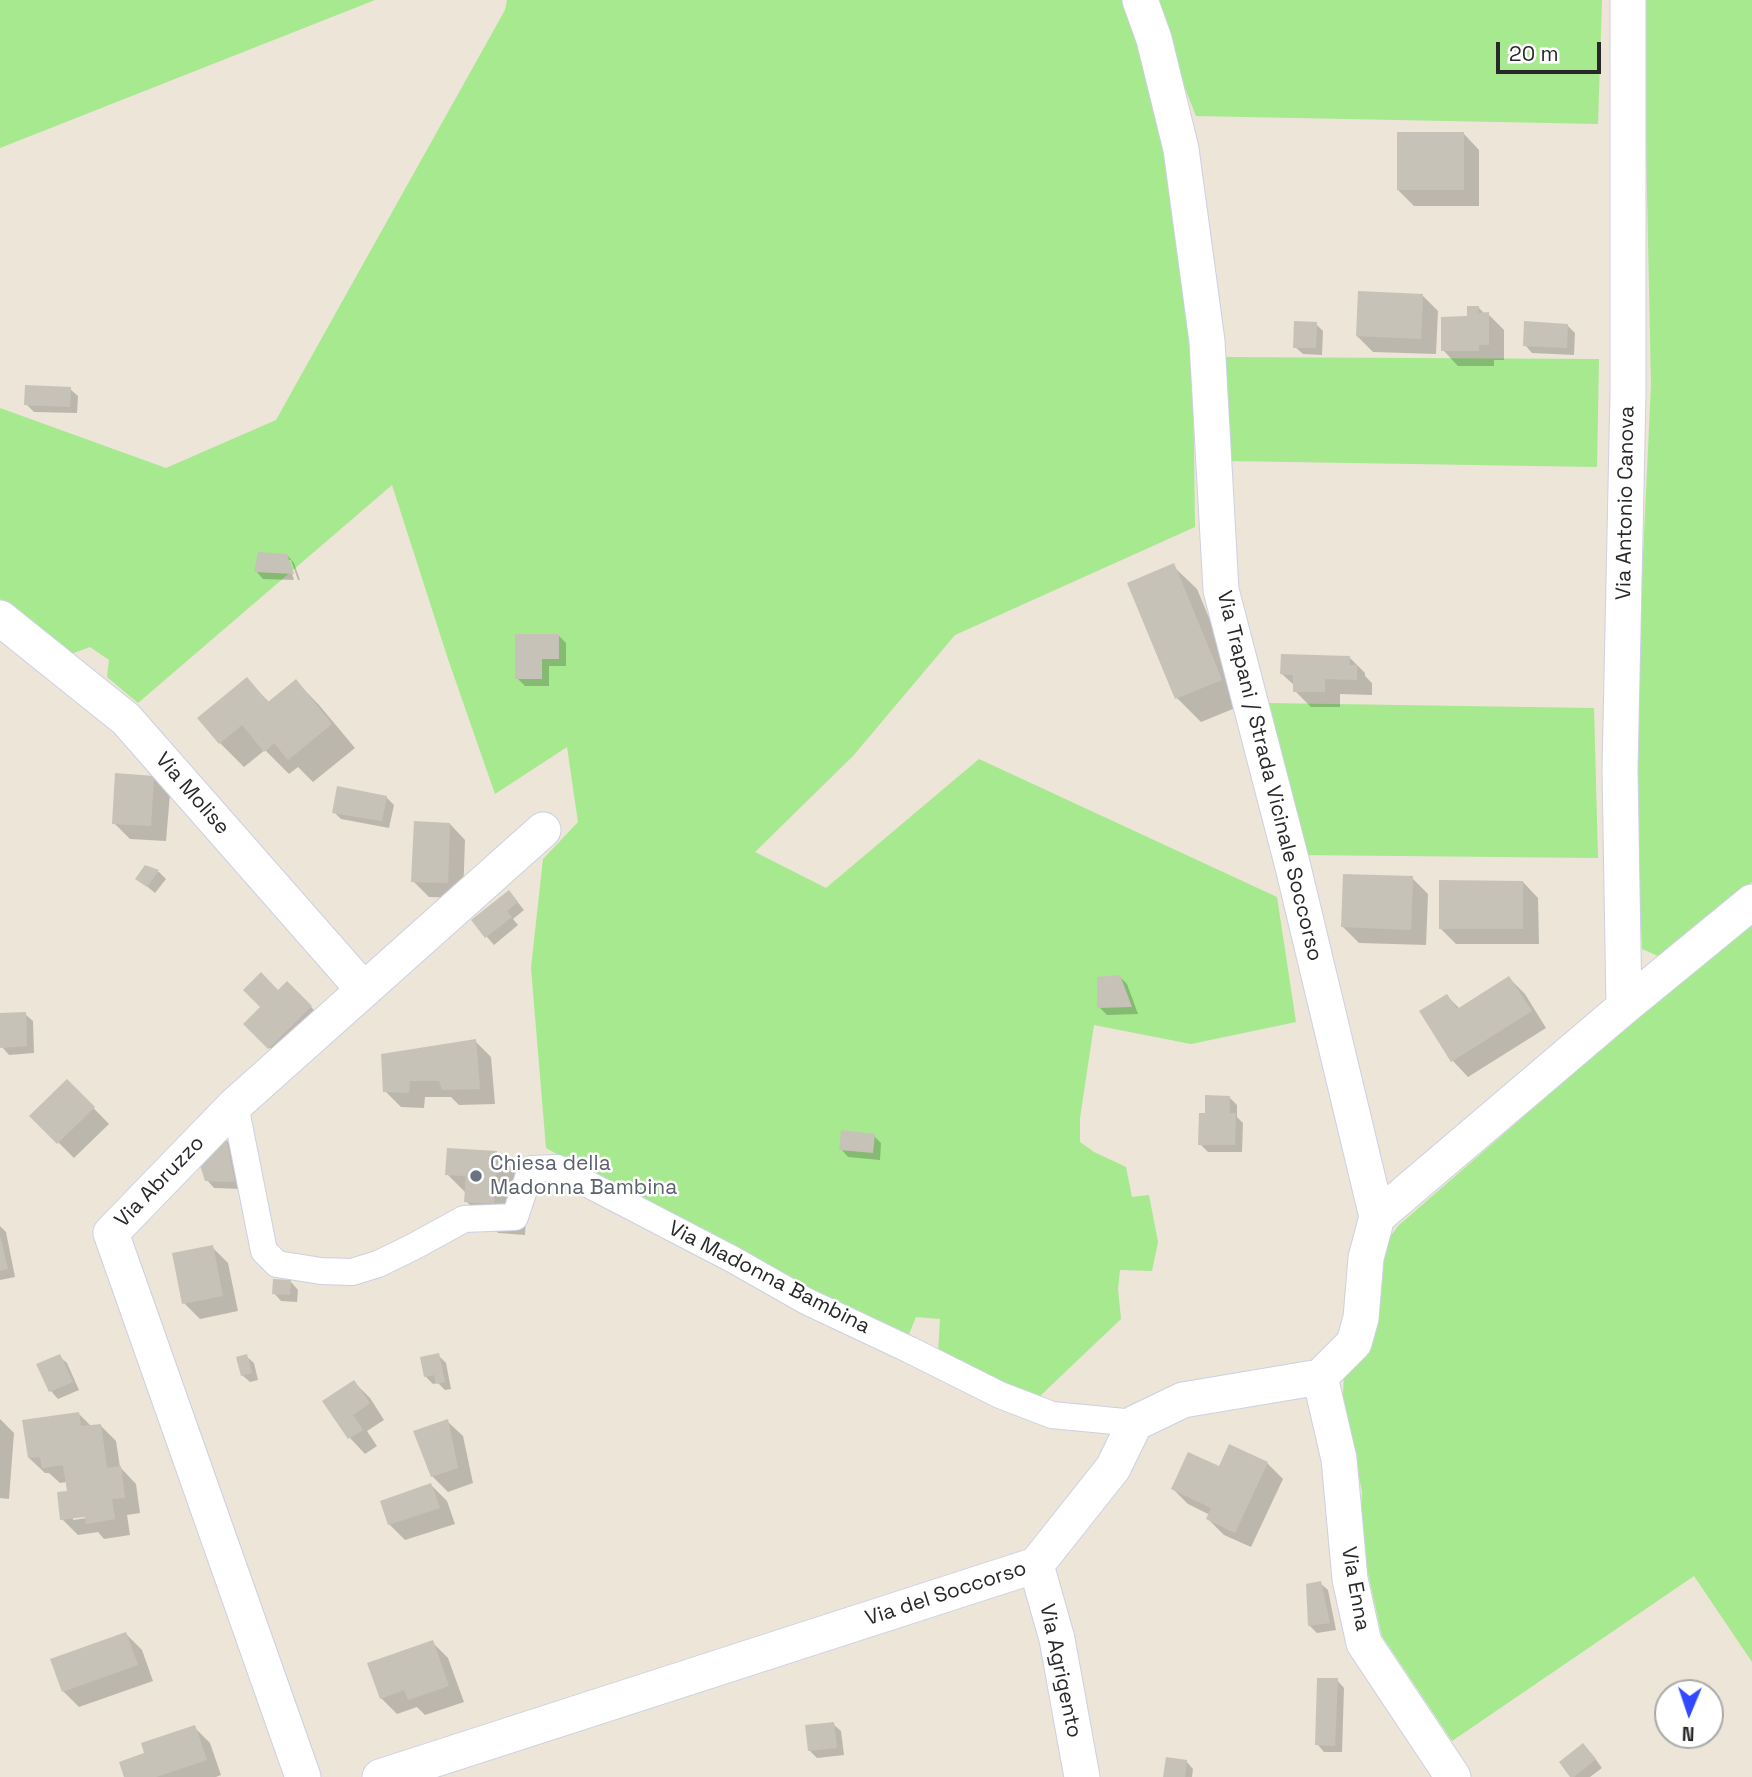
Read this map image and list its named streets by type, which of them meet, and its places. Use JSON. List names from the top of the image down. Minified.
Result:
{"streets":{"street":["Via Antonio Canova","Via Trapani / Strada Vicinale Soccorso","Via Molise","Via Abruzzo","Via Madonna Bambina","Via Enna","Via del Soccorso","Via Agrigento"]},"crossings":[["Via Molise","Via Abruzzo"],["Via Abruzzo","Via Madonna Bambina"],["Via Madonna Bambina","Via del Soccorso"],["Via del Soccorso","Via Agrigento"]],"places":["Chiesa della Madonna Bambina"],"scale_bar":"20 m","north":"bottom"}
